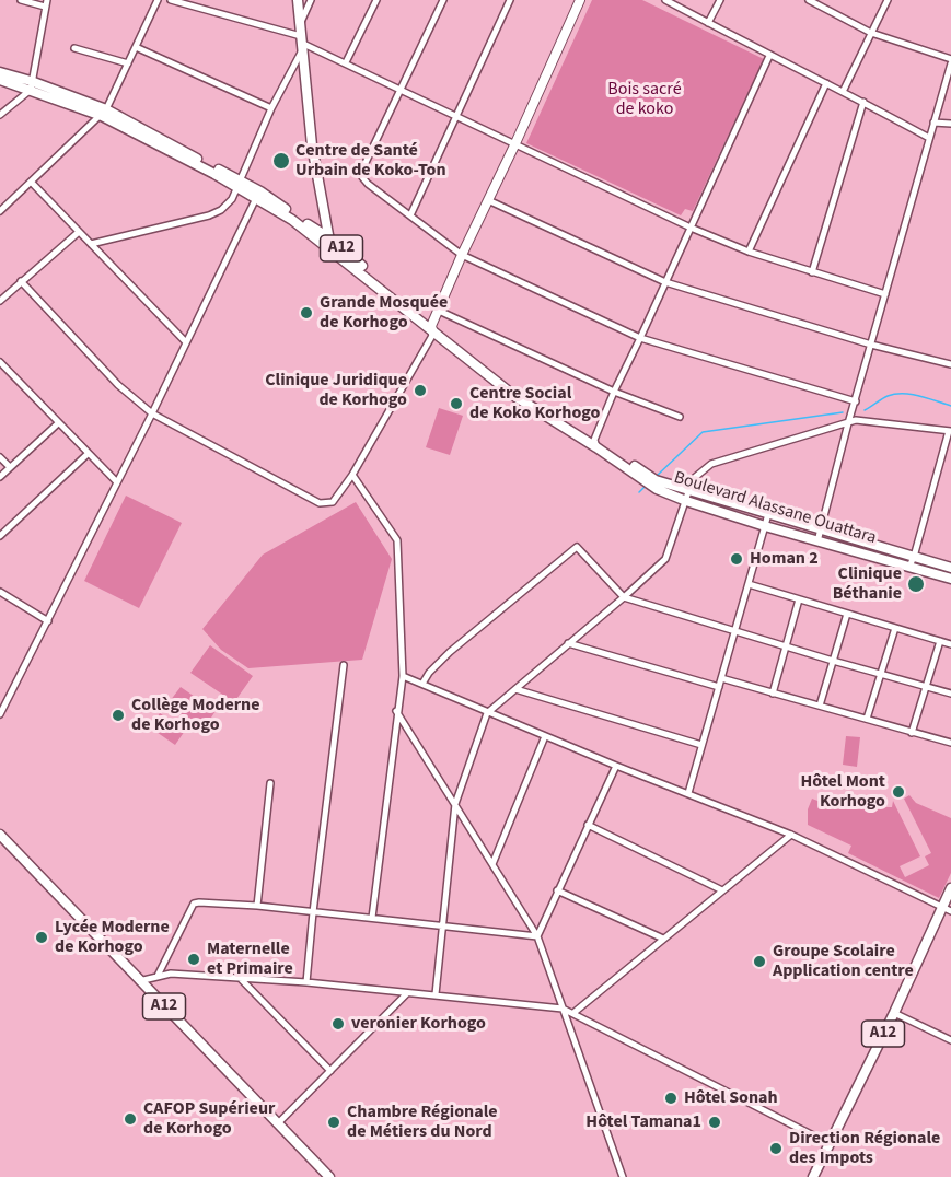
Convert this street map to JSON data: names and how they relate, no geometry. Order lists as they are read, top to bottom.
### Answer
{
  "streets": {
    "main road": ["A12", "Boulevard Alassane Ouattara"]
  },
  "parks": ["Bois sacré de koko"],
  "places": [
    "Centre de Santé Urbain de Koko-Ton",
    "Grande Mosquée de Korhogo",
    "Clinique Juridique de Korhogo",
    "Centre Social de Koko Korhogo",
    "Homan 2",
    "Clinique Béthanie",
    "Collège Moderne de Korhogo",
    "Hôtel Mont Korhogo",
    "Lycée Moderne de Korhogo",
    "Maternelle et Primaire",
    "Groupe Scolaire Application centre",
    "veronier Korhogo",
    "Hôtel Sonah",
    "CAFOP Supérieur de Korhogo",
    "Chambre Régionale de Métiers du Nord",
    "Hôtel Tamana1",
    "Direction Régionale des Impots"
  ]
}
